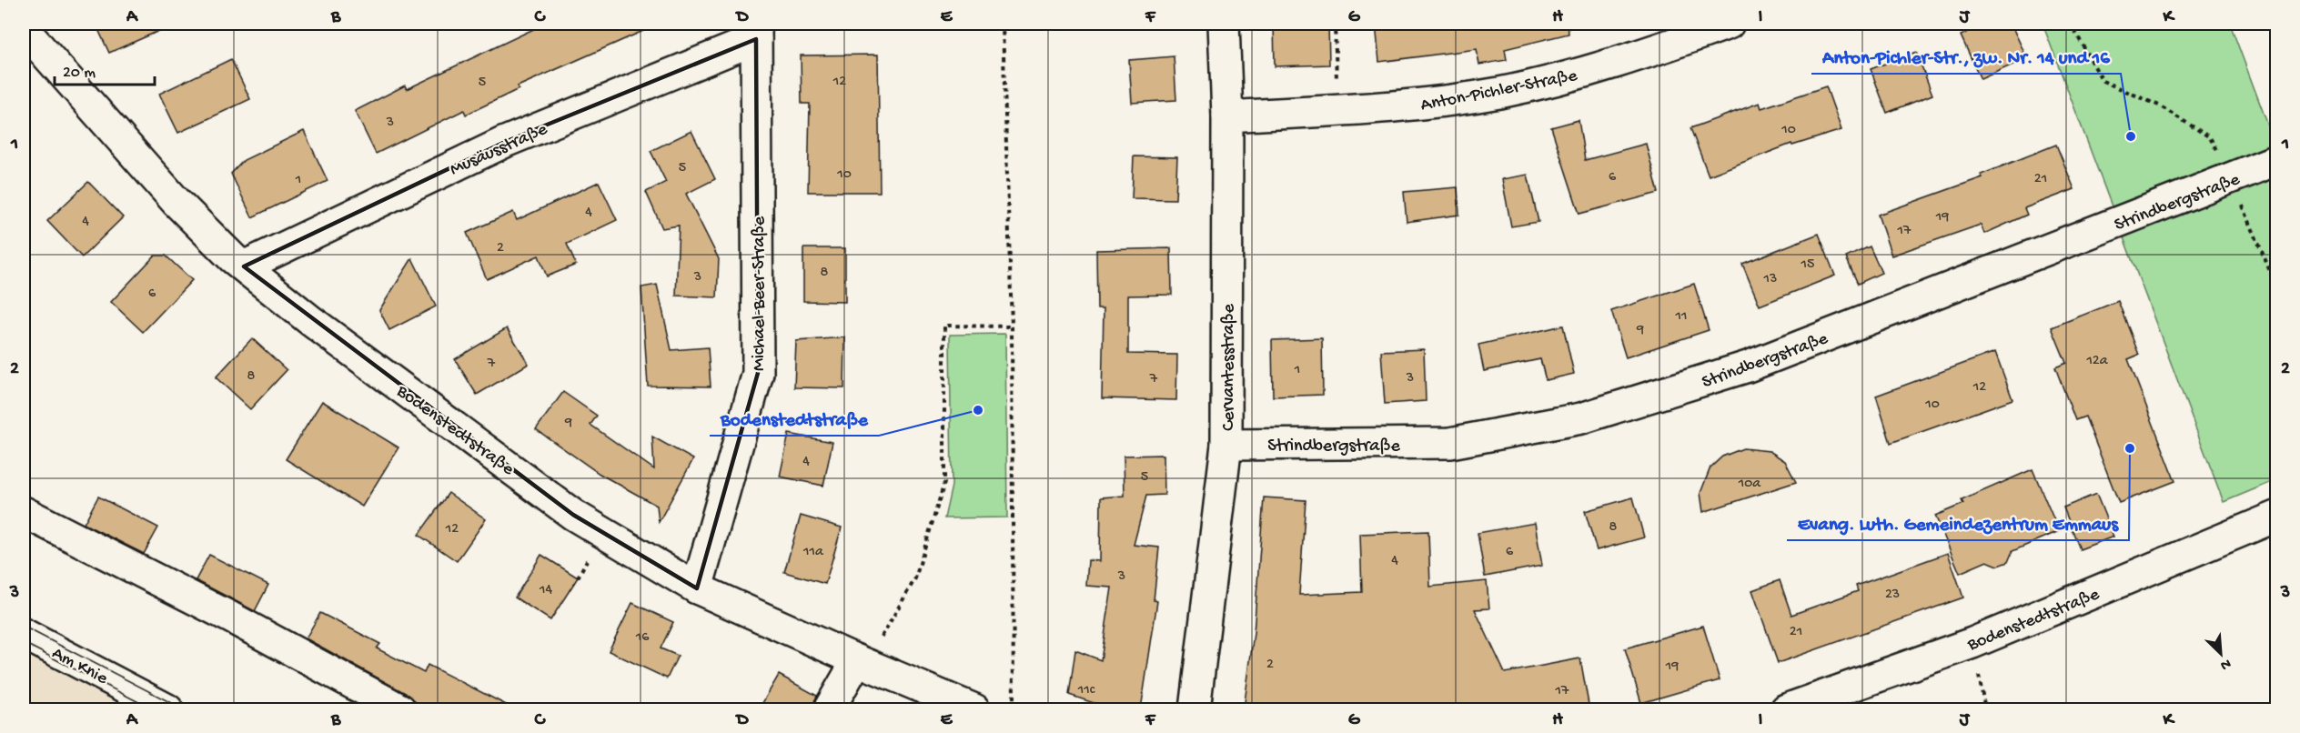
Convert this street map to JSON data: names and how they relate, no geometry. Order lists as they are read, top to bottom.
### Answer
{
  "streets": {
    "street": [
      "Anton-Pichler-Straße",
      "Musäusstraße",
      "Strindbergstraße",
      "Michael-Beer-Straße",
      "Cervantesstraße",
      "Bodenstedtstraße",
      "Am Knie"
    ]
  },
  "crossings": [
    ["Anton-Pichler-Straße", "Cervantesstraße"],
    ["Musäusstraße", "Michael-Beer-Straße"],
    ["Musäusstraße", "Bodenstedtstraße"],
    ["Strindbergstraße", "Cervantesstraße"],
    ["Michael-Beer-Straße", "Bodenstedtstraße"]
  ],
  "places": ["Anton-Pichler-Str., zw. Nr. 14 und 16", "Bodenstedtstraße", "Evang. Luth. Gemeindezentrum Emmaus"],
  "house_numbers": [
    "12",
    "5",
    "3",
    "10",
    "5",
    "10",
    "6",
    "21",
    "1",
    "4",
    "19",
    "4",
    "17",
    "2",
    "15",
    "8",
    "3",
    "13",
    "6",
    "11",
    "9",
    "12a",
    "7",
    "1",
    "8",
    "3",
    "7",
    "12",
    "10",
    "9",
    "4",
    "5",
    "10a",
    "8",
    "12",
    "11a",
    "6",
    "4",
    "3",
    "14",
    "23",
    "21",
    "16",
    "2",
    "19",
    "11c",
    "17"
  ],
  "scale_bar": "20 m",
  "north": "bottom right",
  "grid": {
    "columns": [
      "A",
      "B",
      "C",
      "D",
      "E",
      "F",
      "G",
      "H",
      "I",
      "J",
      "K"
    ],
    "rows": ["1", "2", "3"]
  }
}
